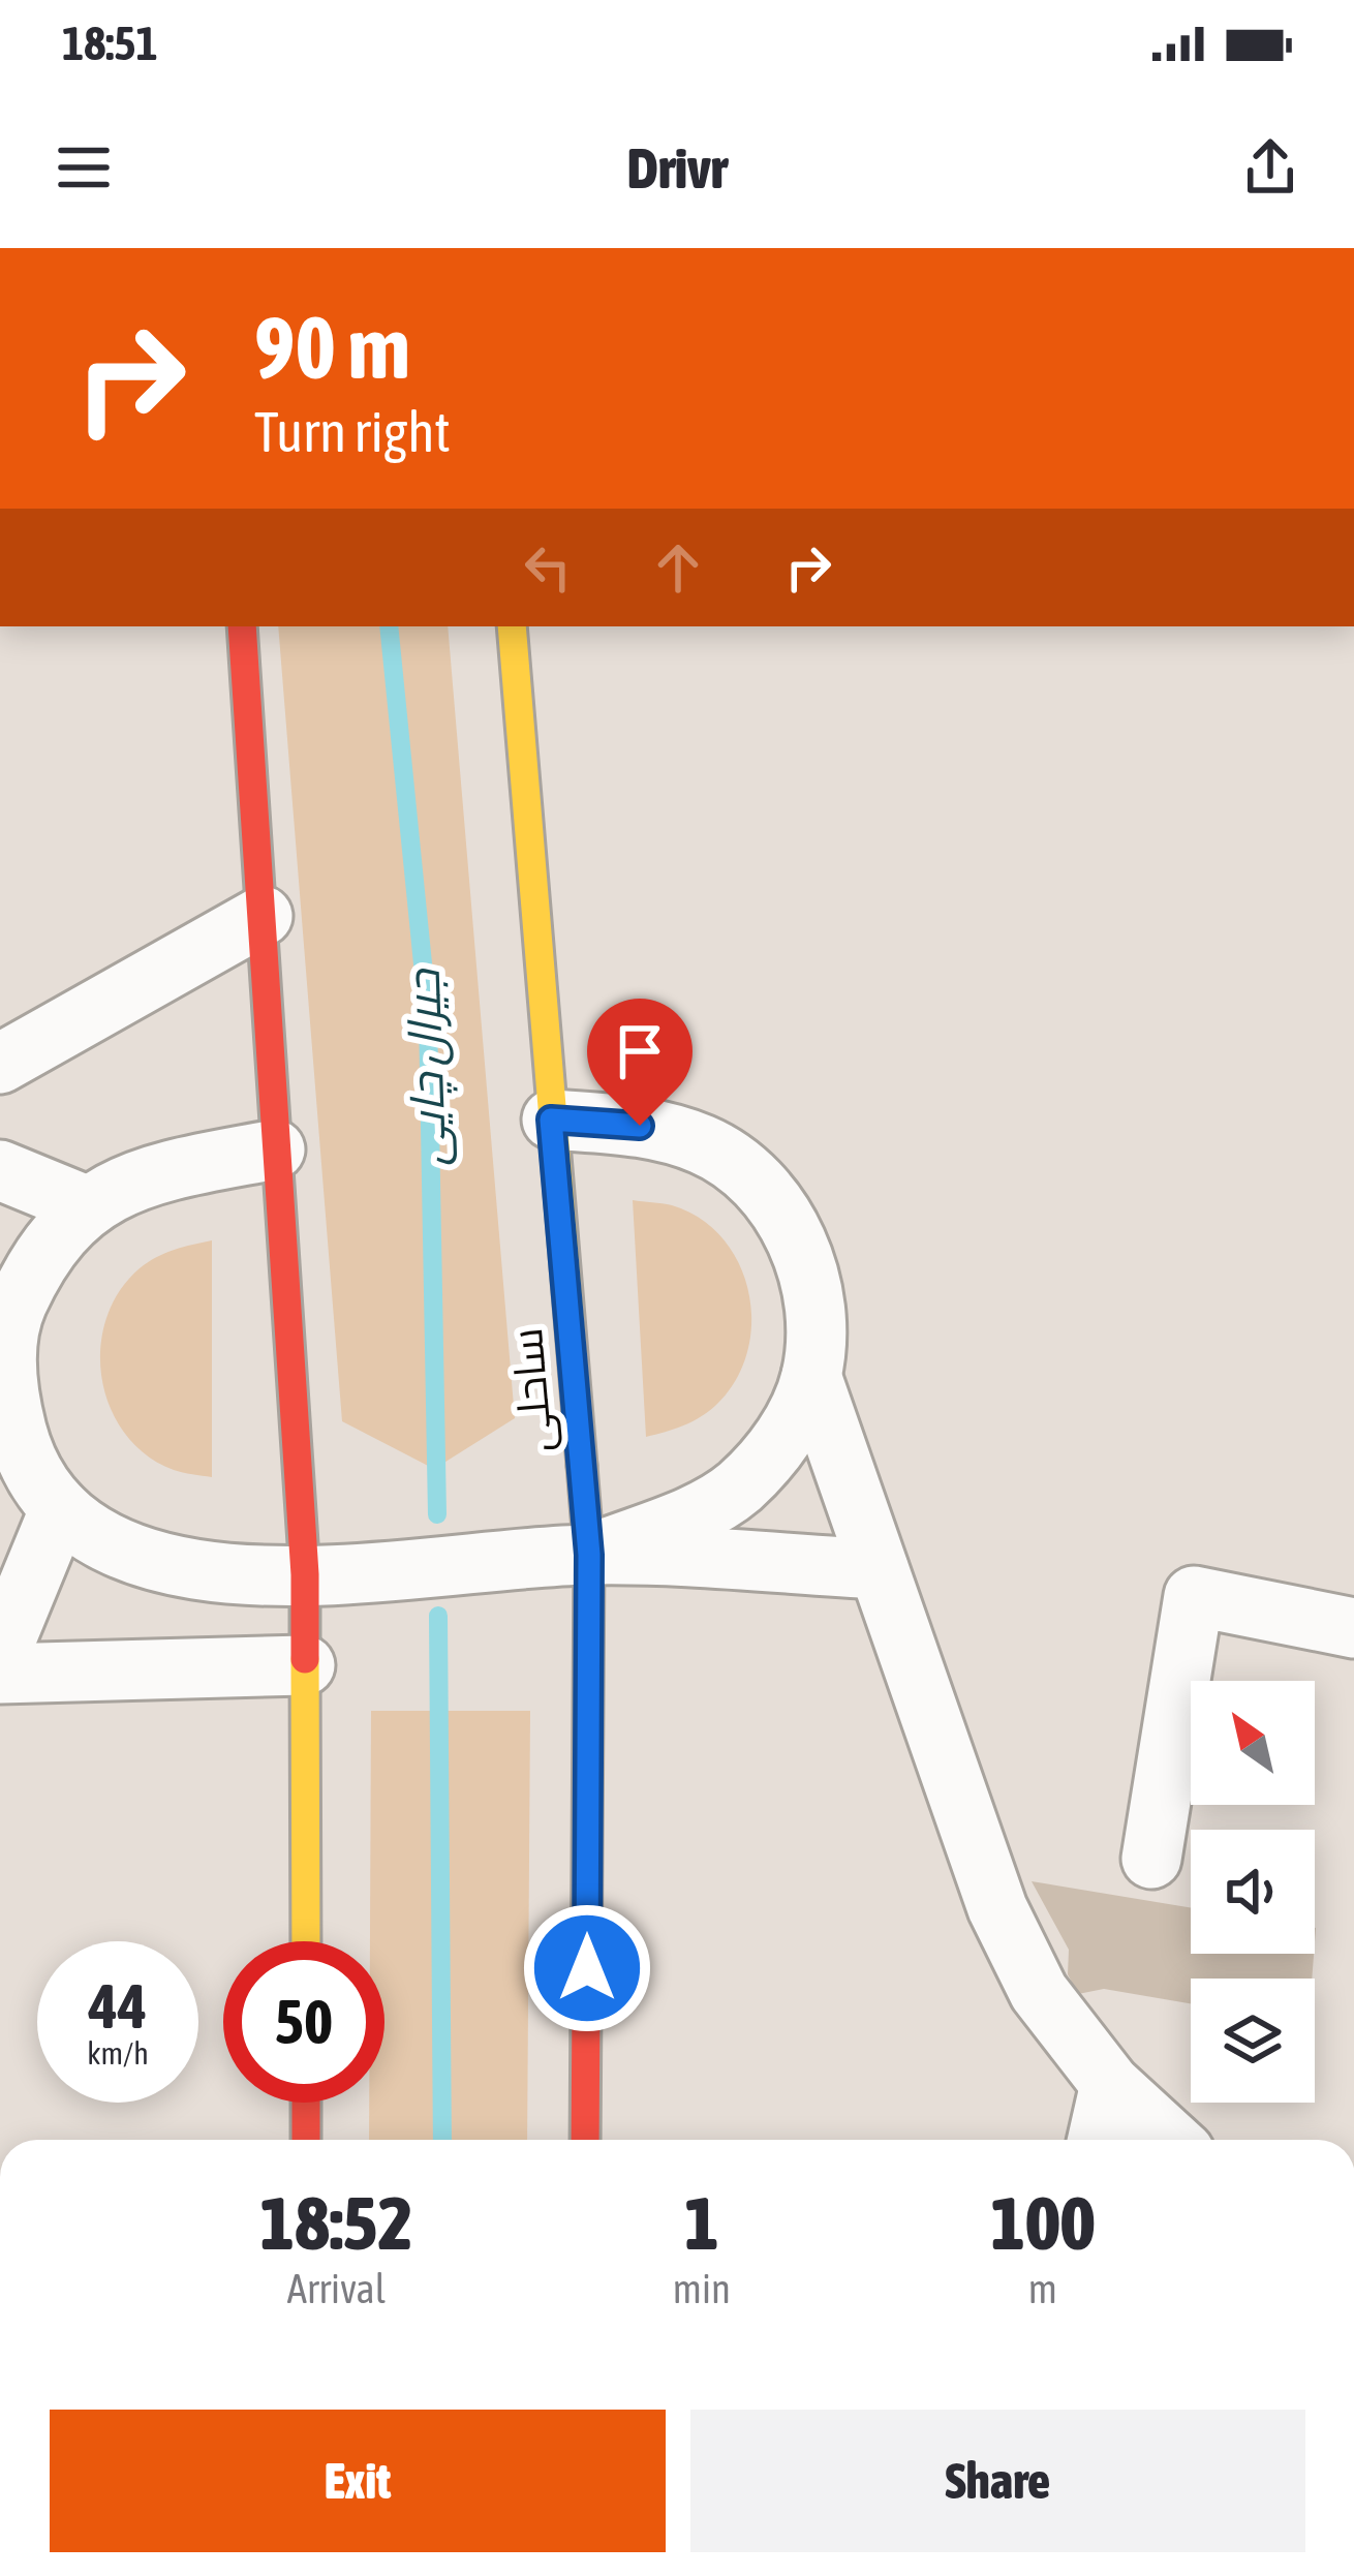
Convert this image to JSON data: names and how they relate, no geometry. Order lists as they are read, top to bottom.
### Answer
{
  "streets": {
    "main road": ["ساحلی"]
  },
  "water": ["جیرال چایی"],
  "north": "top left",
  "page": {
    "status": "18:51",
    "header": "Drivr",
    "turn": ["90 m", "Turn right"],
    "speed": "44 km/h",
    "limit": "50",
    "eta": [
      "18:52",
      "Arrival",
      "1",
      "min",
      "100",
      "m"
    ],
    "buttons": ["Exit", "Share"]
  }
}
